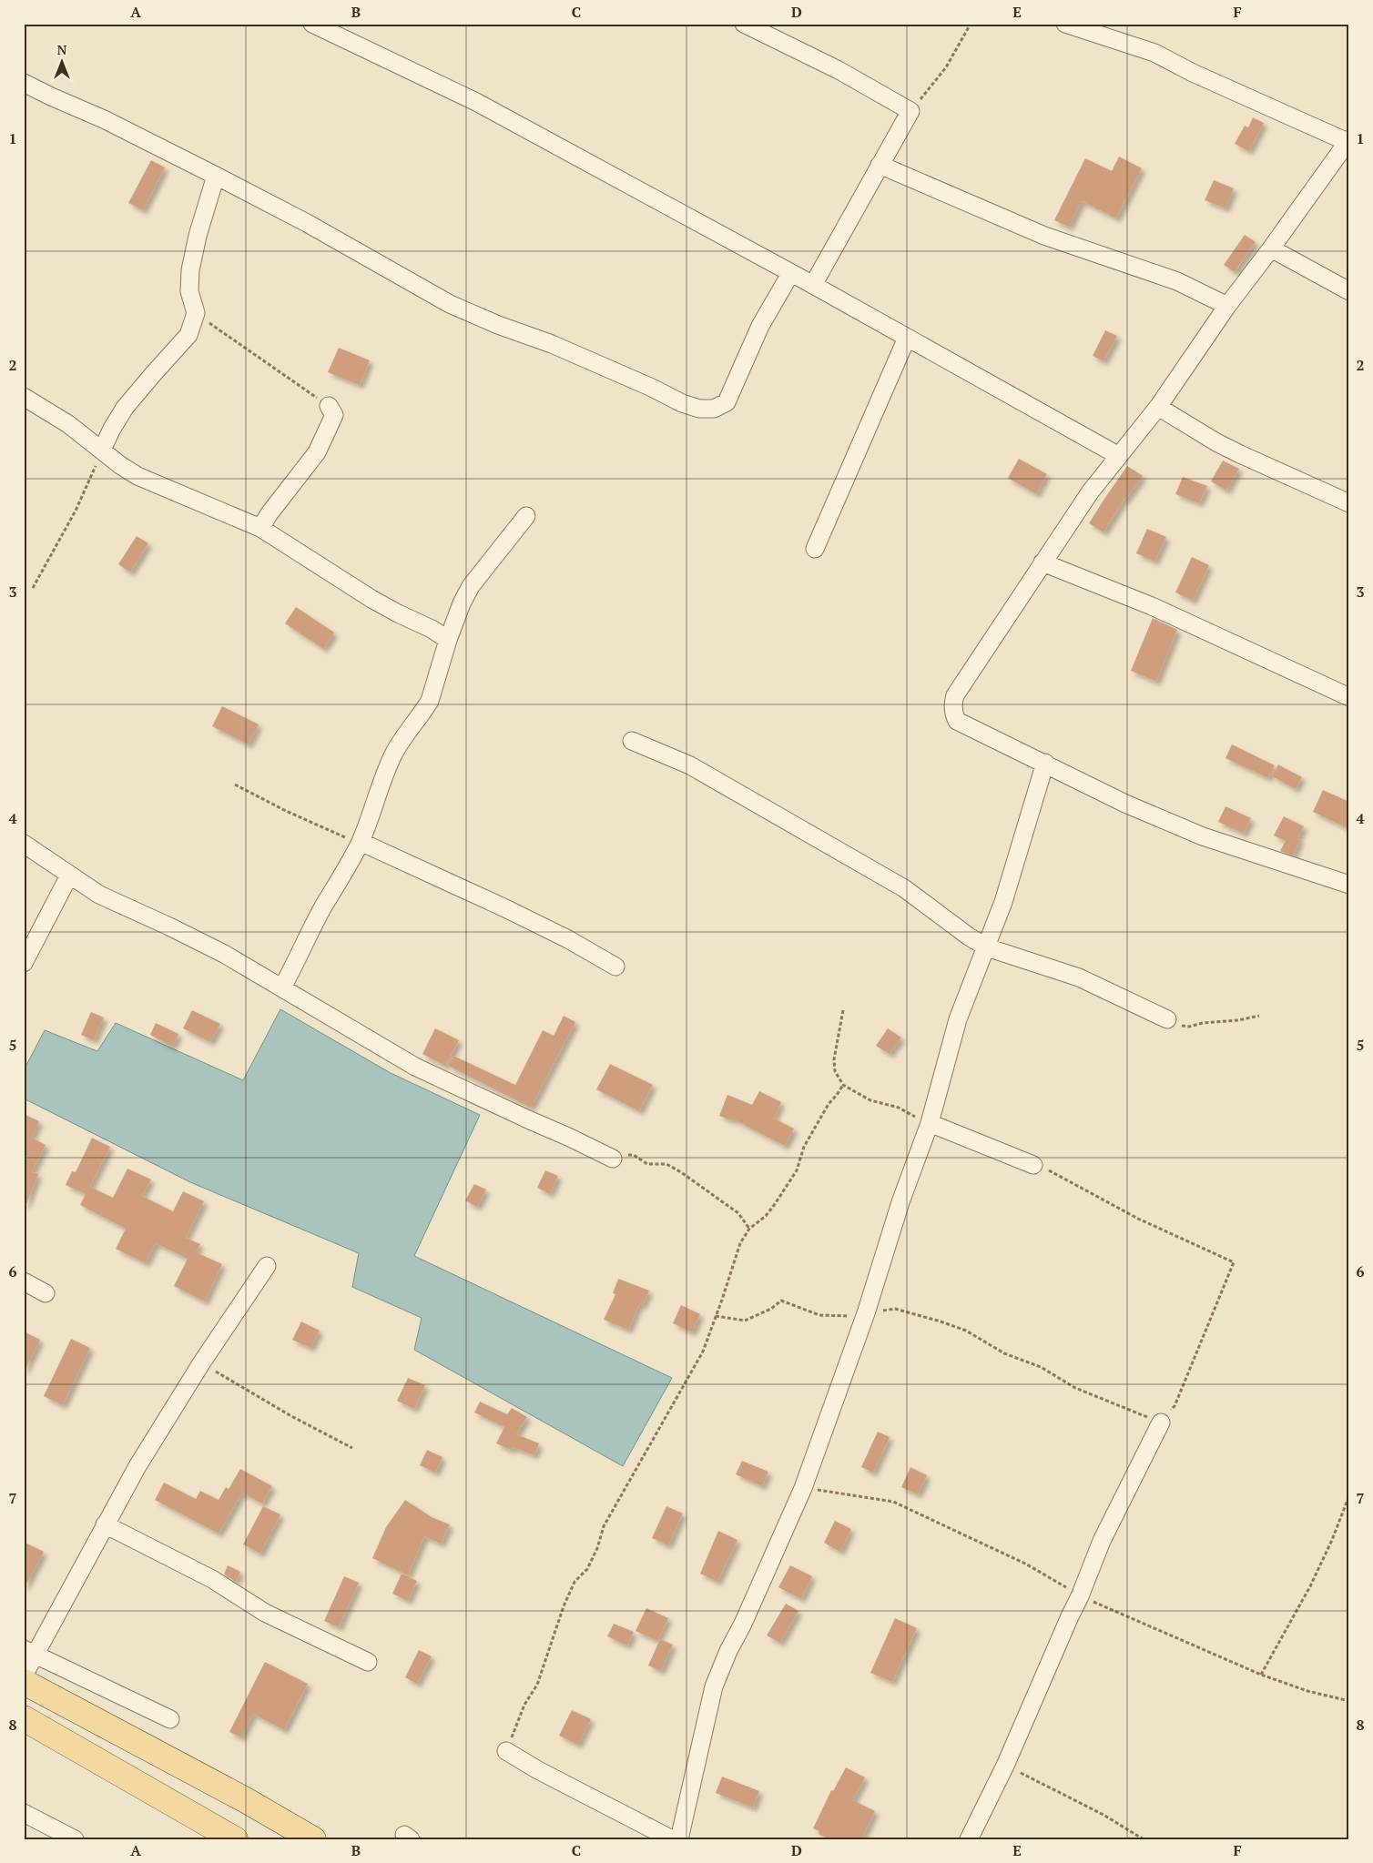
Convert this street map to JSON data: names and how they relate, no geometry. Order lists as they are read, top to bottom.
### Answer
{
  "north": "top",
  "grid": {
    "columns": [
      "A",
      "B",
      "C",
      "D",
      "E",
      "F"
    ],
    "rows": [
      "1",
      "2",
      "3",
      "4",
      "5",
      "6",
      "7",
      "8"
    ]
  }
}
